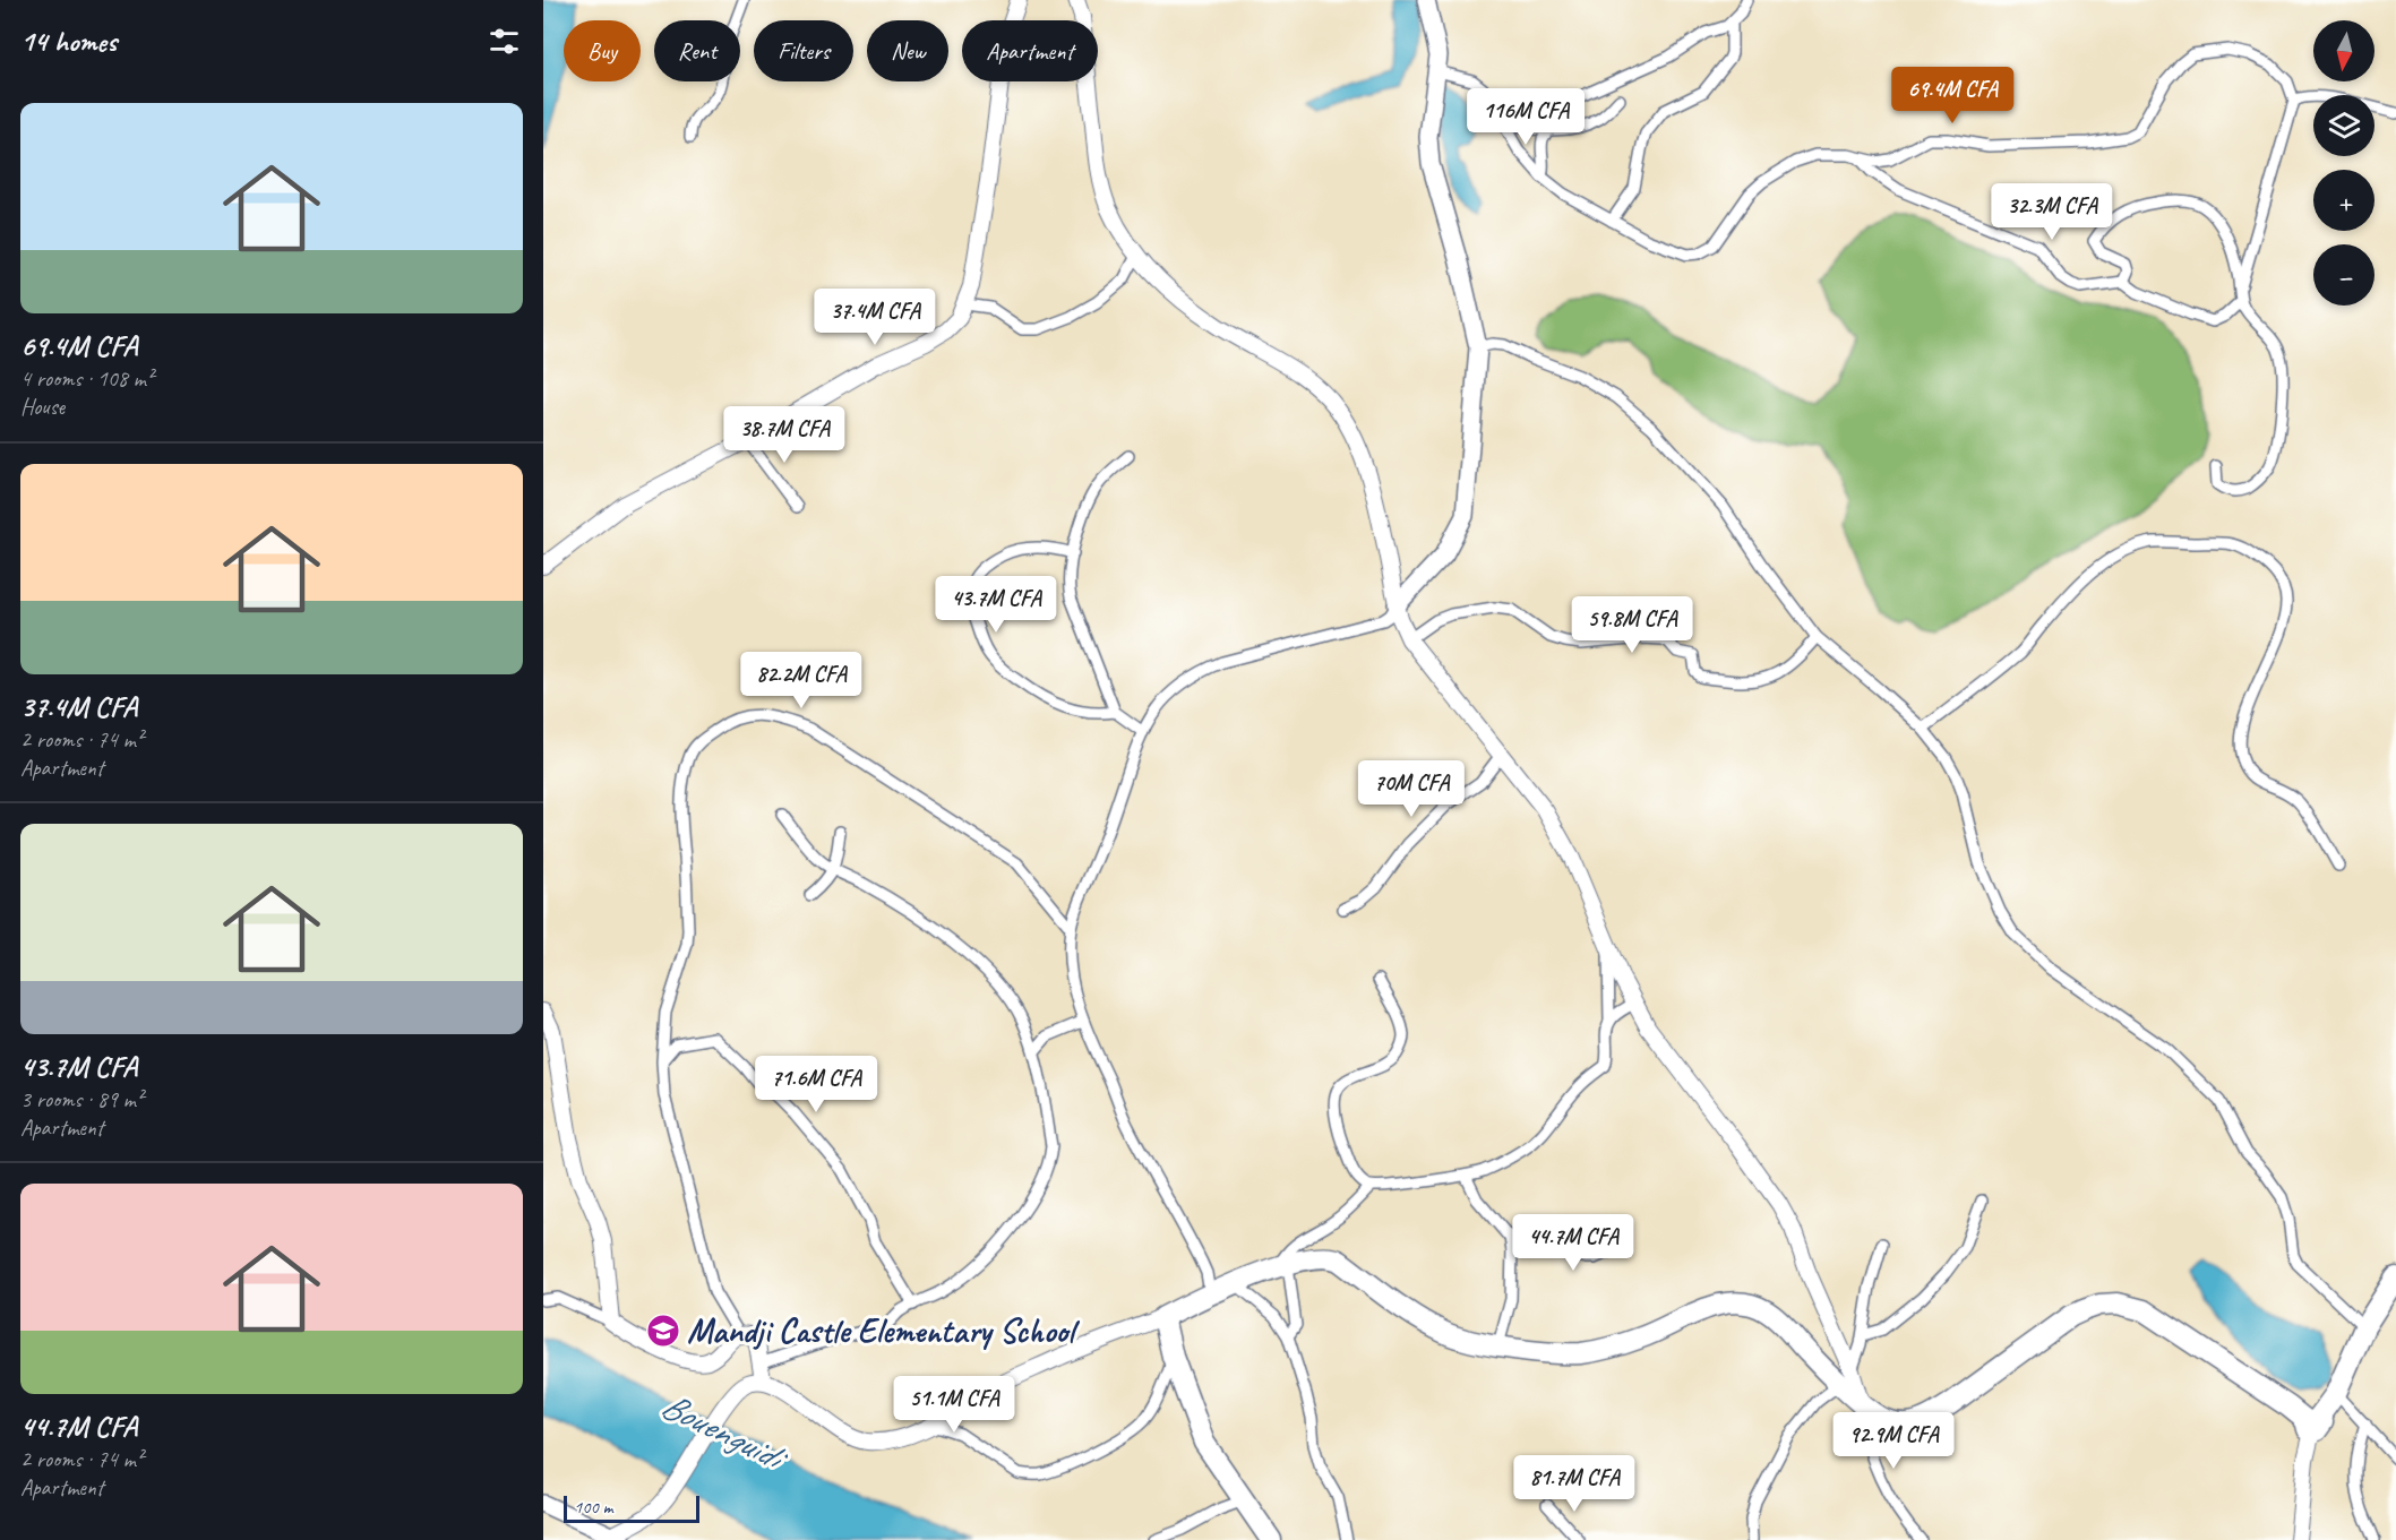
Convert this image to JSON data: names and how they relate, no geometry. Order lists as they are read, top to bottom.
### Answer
{
  "water": ["Bouenguidi"],
  "places": {
    "school or university": ["Mandji Castle Elementary School"]
  },
  "scale_bar": "100 m",
  "north": "bottom",
  "page": {
    "heading": "14 homes",
    "map_buttons": ["+", "−"],
    "chip": [
      "Buy",
      "Rent",
      "Filters",
      "New",
      "Apartment"
    ],
    "price": [
      "69.4M CFA",
      "116M CFA",
      "32.3M CFA",
      "37.4M CFA",
      "38.7M CFA",
      "43.7M CFA",
      "59.8M CFA",
      "82.2M CFA",
      "70M CFA",
      "71.6M CFA",
      "44.7M CFA",
      "51.1M CFA",
      "92.9M CFA",
      "81.7M CFA"
    ],
    "list": [
      {
        "name": "69.4M CFA",
        "note": "4 rooms · 108 m² · House"
      },
      {
        "name": "37.4M CFA",
        "note": "2 rooms · 74 m² · Apartment"
      },
      {
        "name": "43.7M CFA",
        "note": "3 rooms · 89 m² · Apartment"
      },
      {
        "name": "44.7M CFA",
        "note": "2 rooms · 74 m² · Apartment"
      }
    ],
    "scale": "100 m"
  }
}
